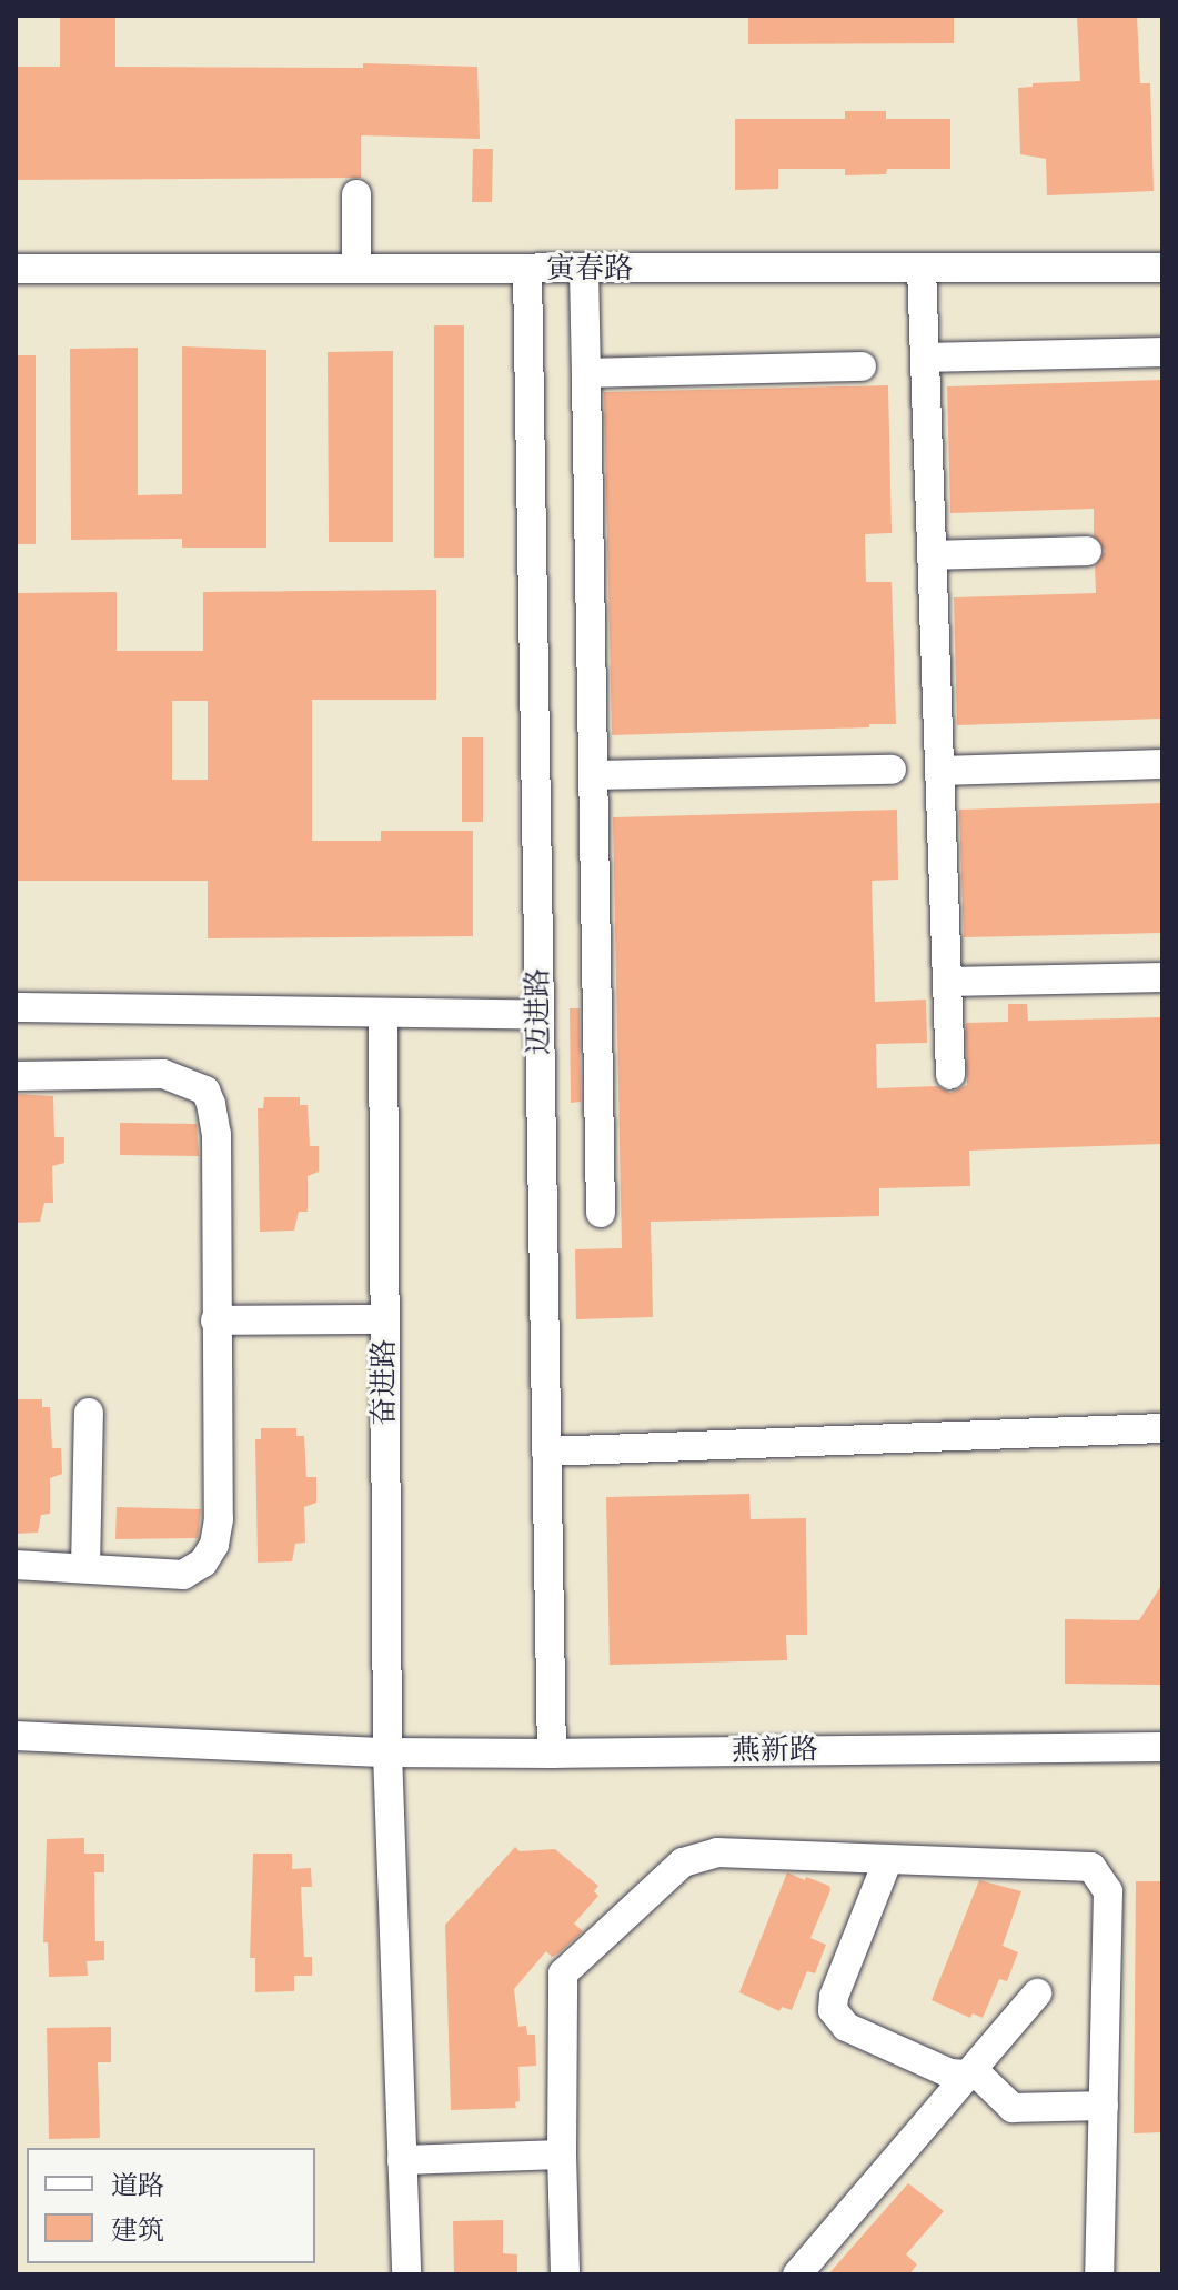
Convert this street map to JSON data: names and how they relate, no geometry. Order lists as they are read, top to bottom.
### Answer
{
  "streets": {
    "street": [
      "寅春路",
      "迈进路",
      "奋进路",
      "燕新路"
    ]
  },
  "crossings": [
    ["寅春路", "迈进路"],
    ["迈进路", "燕新路"],
    ["奋进路", "燕新路"]
  ],
  "legend": ["道路", "建筑"]
}
